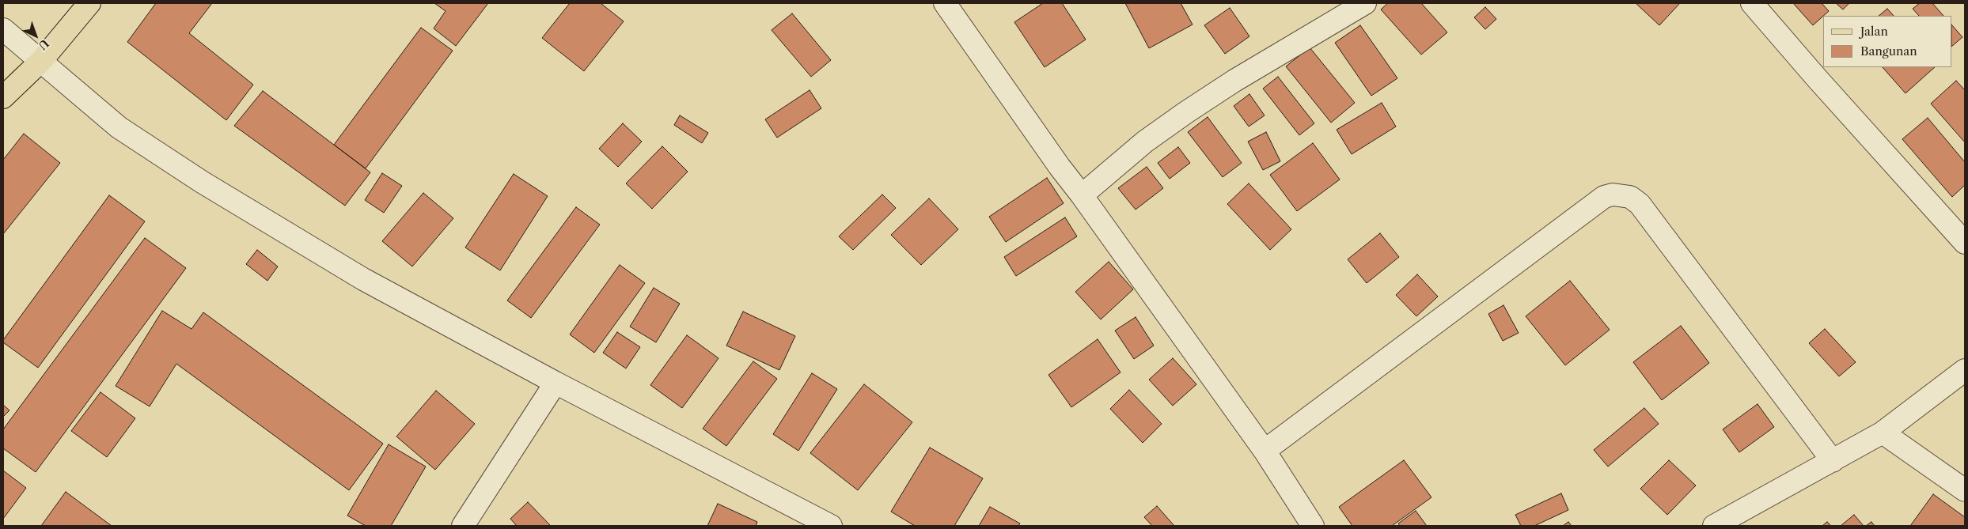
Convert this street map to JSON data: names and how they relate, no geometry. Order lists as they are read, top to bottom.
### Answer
{
  "legend": ["Jalan", "Bangunan"],
  "north": "bottom right"
}
